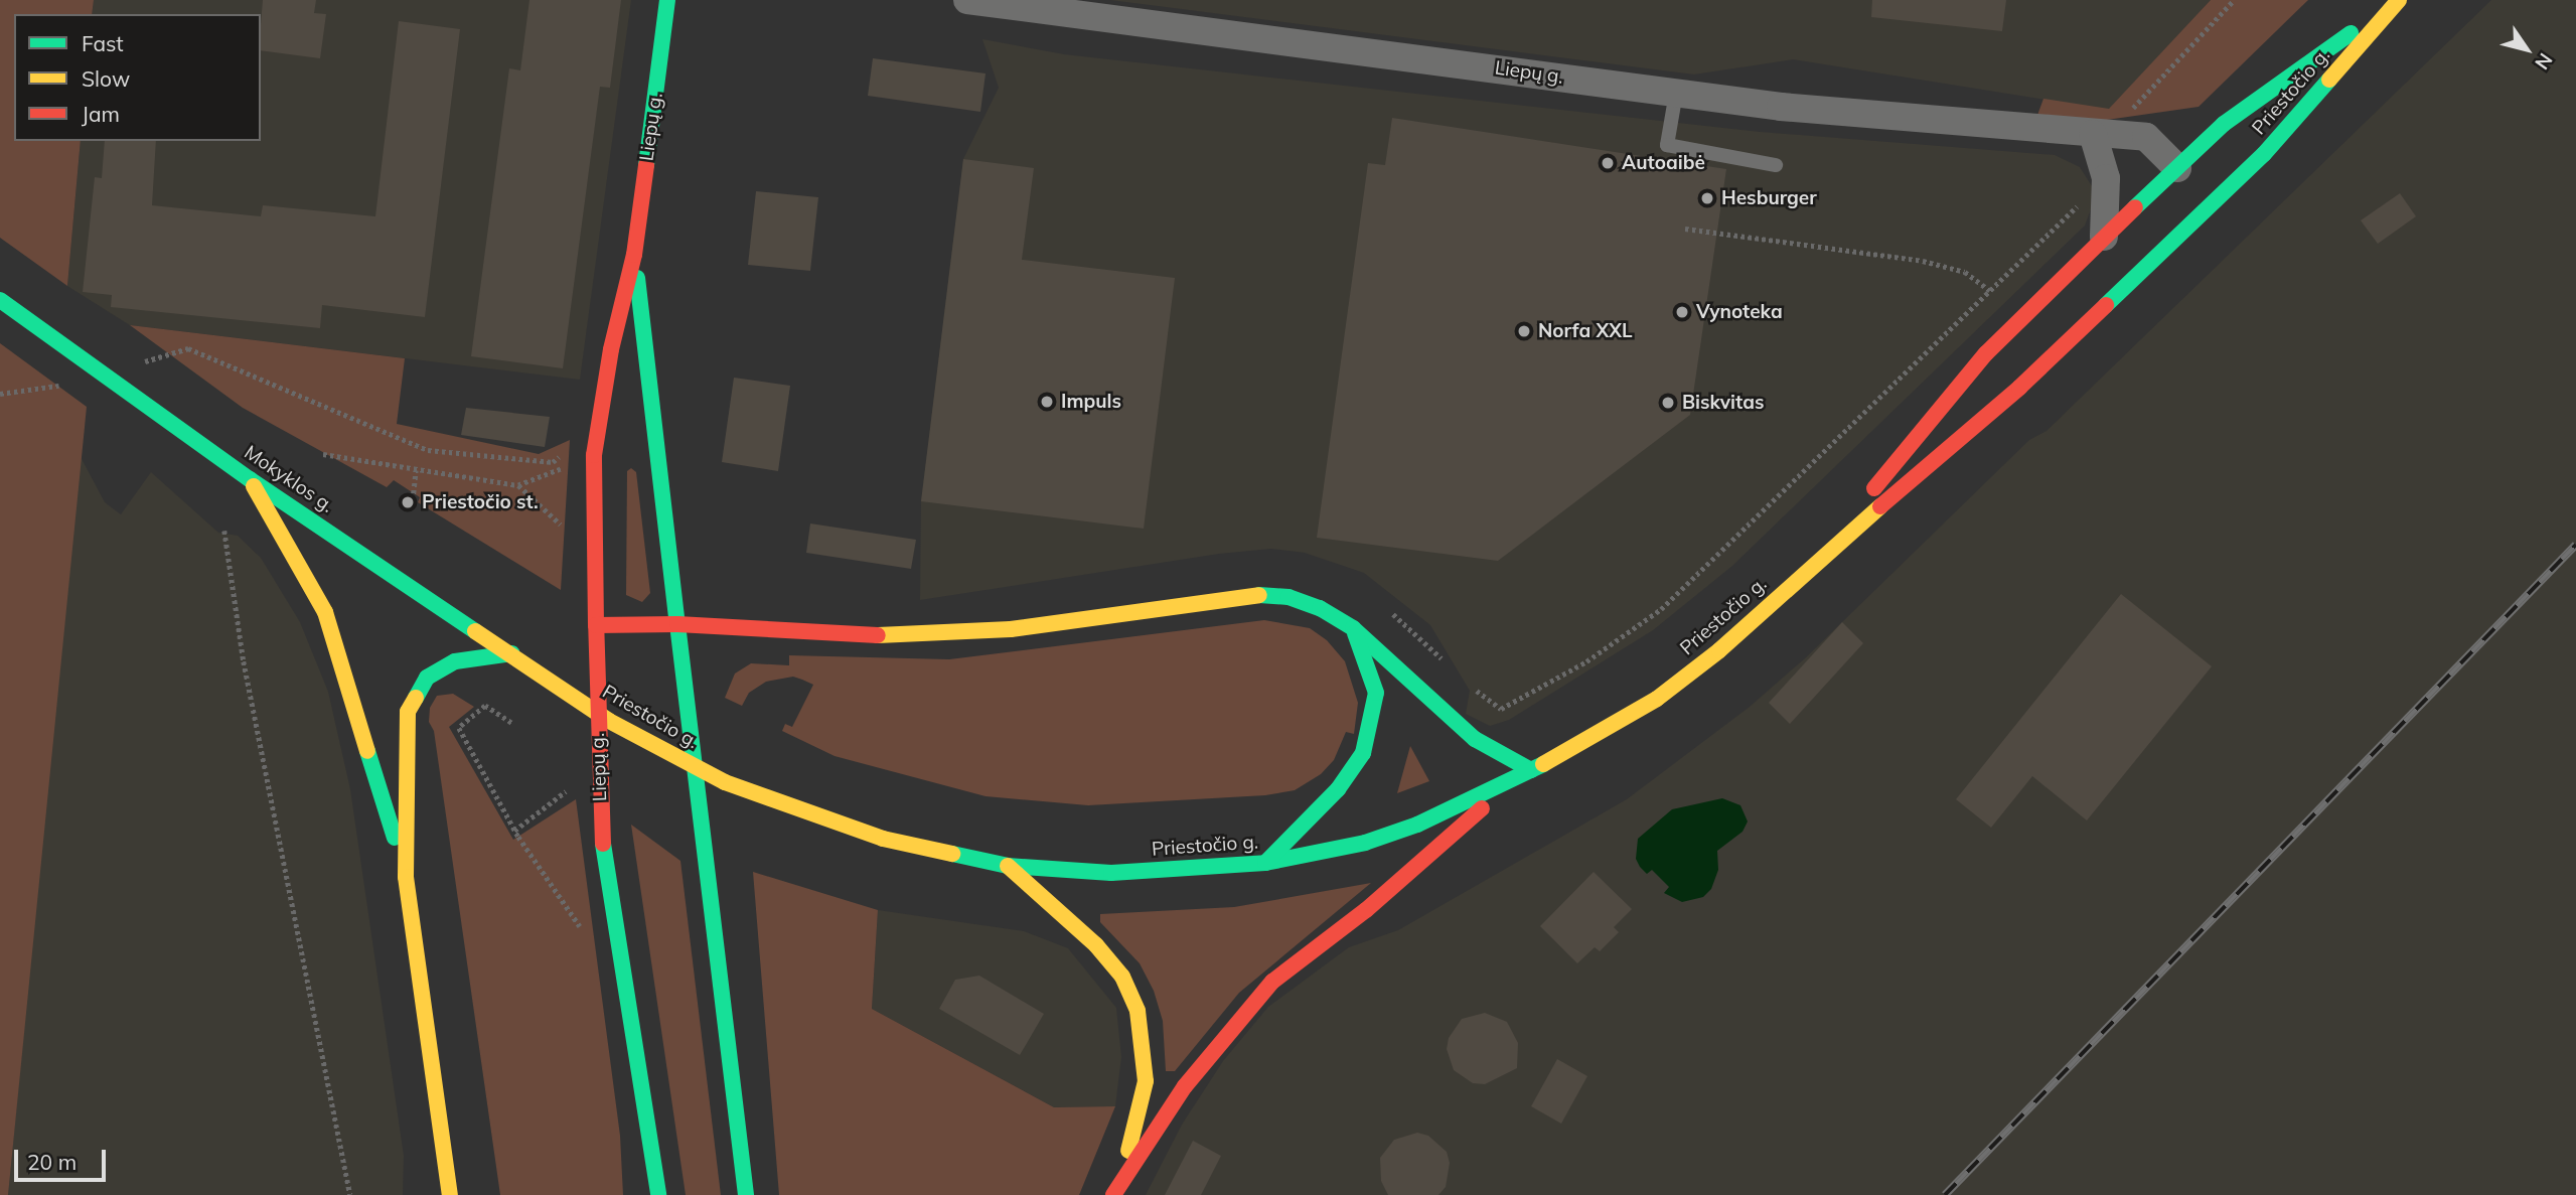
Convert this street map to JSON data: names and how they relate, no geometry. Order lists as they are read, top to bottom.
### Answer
{
  "streets": {
    "main road": ["Liepų g.", "Priestočio g.", "Mokyklos g."]
  },
  "crossings": [
    ["Liepų g.", "Priestočio g."],
    ["Priestočio g.", "Mokyklos g."]
  ],
  "places": [
    "Autoaibė",
    "Hesburger",
    "Vynoteka",
    "Norfa XXL",
    "Impuls",
    "Biskvitas",
    "Priestočio st."
  ],
  "legend": ["Fast", "Slow", "Jam"],
  "scale_bar": "20 m",
  "north": "bottom right"
}
